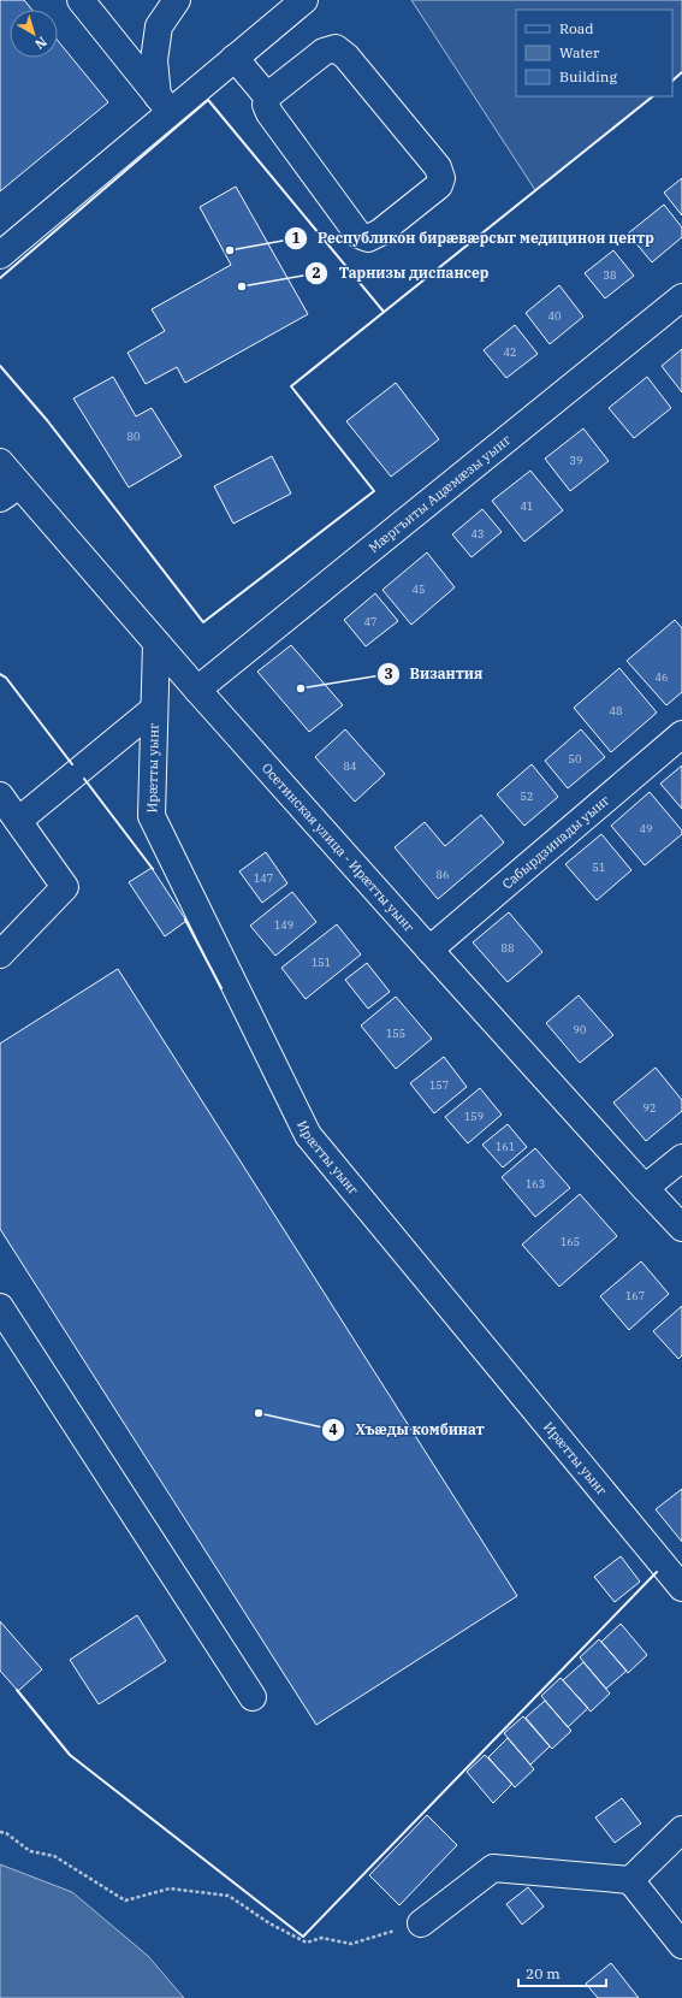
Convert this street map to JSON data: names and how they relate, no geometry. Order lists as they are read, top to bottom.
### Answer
{
  "streets": {
    "street": [
      "Мӕргъиты Ацӕмӕзы уынг",
      "Ирæтты уынг",
      "Сабырдзинады уынг",
      "Осетинская улица - Ирæтты уынг"
    ]
  },
  "crossings": [
    ["Мӕргъиты Ацӕмӕзы уынг", "Осетинская улица - Ирæтты уынг"],
    ["Ирæтты уынг", "Осетинская улица - Ирæтты уынг"],
    ["Сабырдзинады уынг", "Осетинская улица - Ирæтты уынг"]
  ],
  "places": [
    "Республикон бирæвæрсыг медицинон центр",
    "Тарнизы диспансер",
    "Византия",
    "Хъæды комбинат"
  ],
  "house_numbers": [
    "38",
    "40",
    "42",
    "80",
    "39",
    "41",
    "43",
    "45",
    "47",
    "46",
    "48",
    "50",
    "84",
    "52",
    "49",
    "51",
    "86",
    "147",
    "149",
    "88",
    "151",
    "90",
    "155",
    "157",
    "92",
    "159",
    "161",
    "163",
    "165",
    "167"
  ],
  "legend": ["Road", "Water", "Building"],
  "scale_bar": "20 m",
  "north": "bottom right"
}
